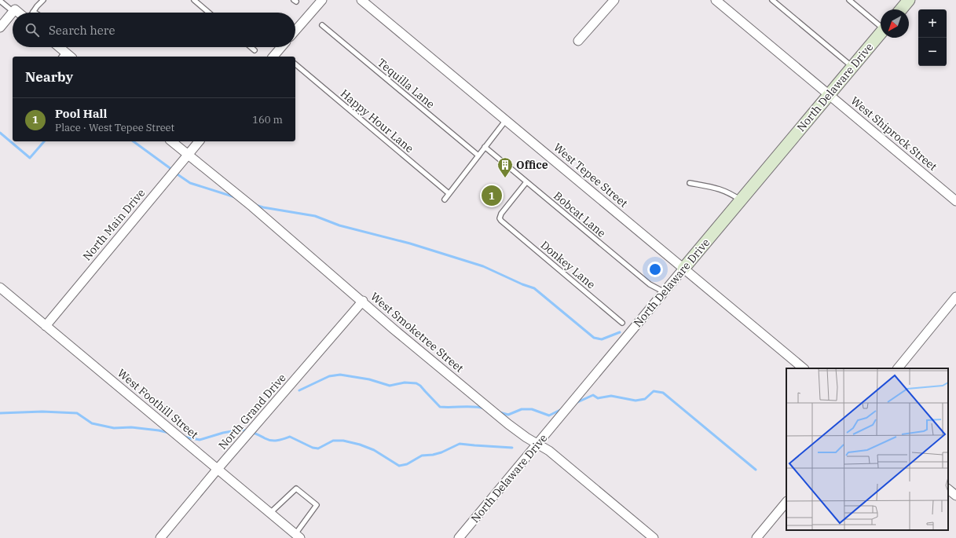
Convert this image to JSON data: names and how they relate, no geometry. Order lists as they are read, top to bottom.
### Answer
{
  "streets": {
    "street": [
      "North Delaware Drive",
      "West Shiprock Street",
      "West Tepee Street",
      "North Main Drive",
      "West Smoketree Street",
      "West Foothill Street",
      "North Grand Drive"
    ],
    "lane": [
      "Tequilla Lane",
      "Happy Hour Lane",
      "Bobcat Lane",
      "Donkey Lane"
    ]
  },
  "crossings": [
    ["North Delaware Drive", "West Shiprock Street"],
    ["North Delaware Drive", "West Tepee Street"],
    ["North Delaware Drive", "Bobcat Lane"],
    ["North Delaware Drive", "West Smoketree Street"],
    ["Bobcat Lane", "Donkey Lane"],
    ["North Main Drive", "West Smoketree Street"],
    ["North Main Drive", "West Foothill Street"],
    ["West Smoketree Street", "North Grand Drive"],
    ["West Foothill Street", "North Grand Drive"]
  ],
  "places": {
    "building": ["Office"]
  },
  "north": "bottom left",
  "page": {
    "map_buttons": ["+", "−"],
    "search": "Search here",
    "heading": "Nearby",
    "list": [
      {
        "mark": "1",
        "name": "Pool Hall",
        "note": "Place · West Tepee Street",
        "value": "160 m"
      }
    ],
    "pins": "1"
  }
}
